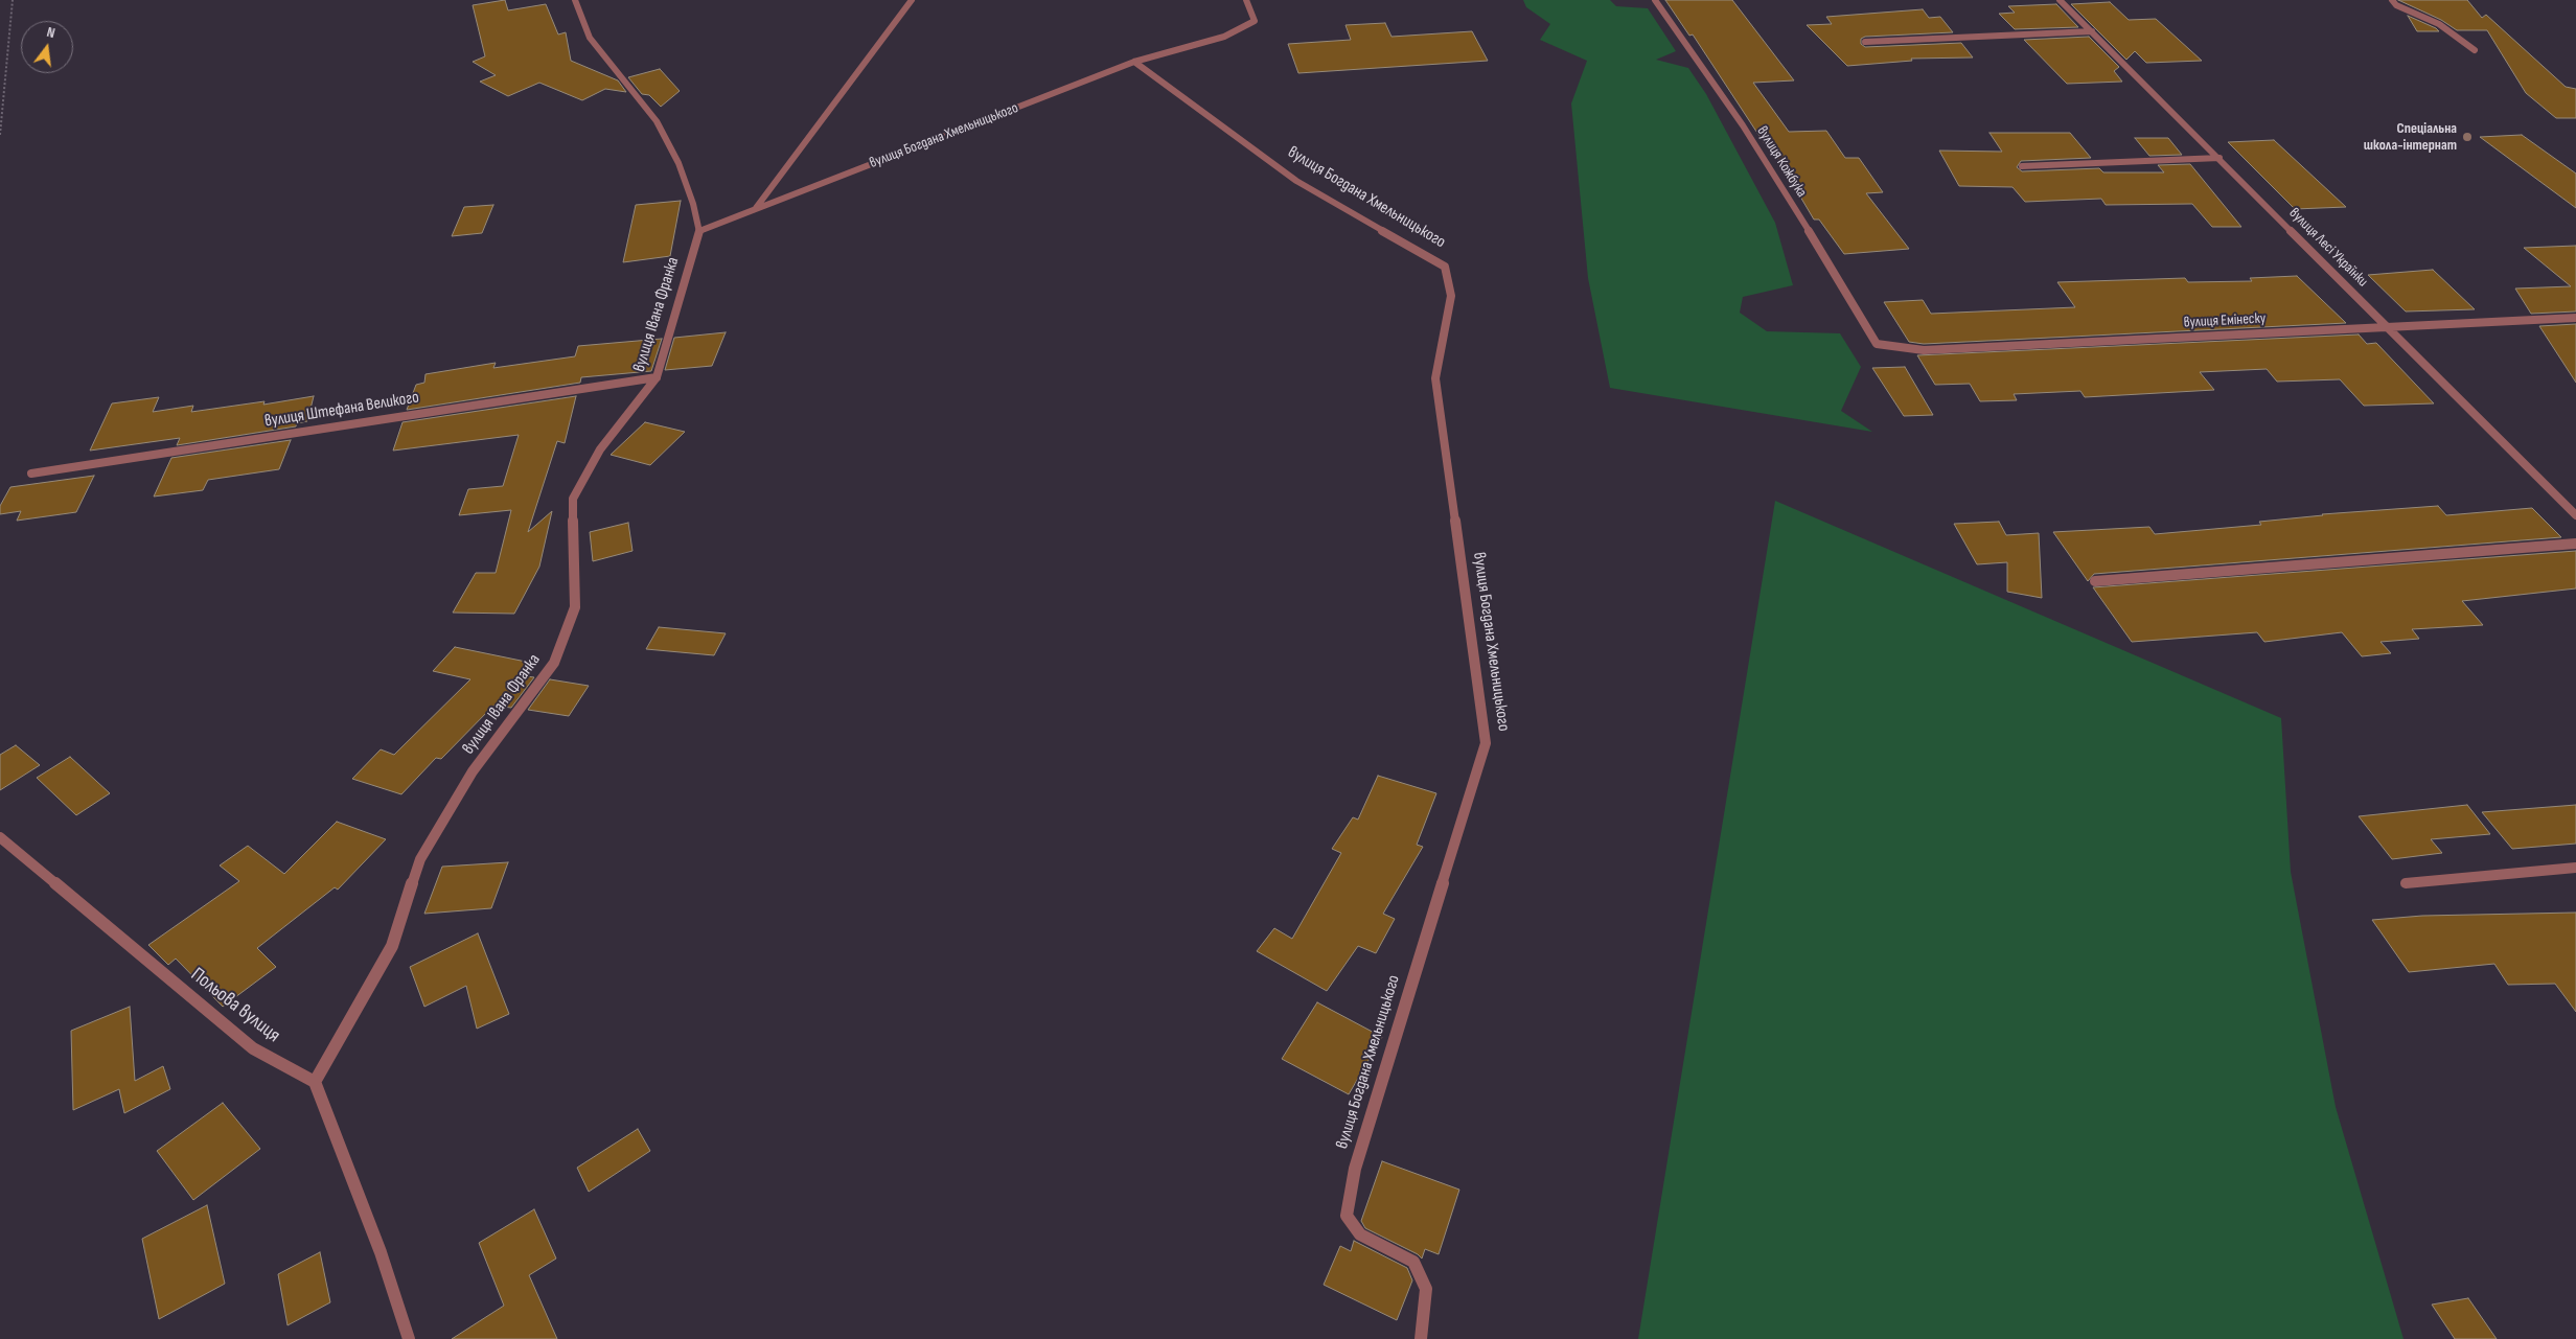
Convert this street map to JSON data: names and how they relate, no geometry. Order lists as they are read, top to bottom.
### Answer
{
  "streets": {
    "street": [
      "вулиця Богдана Хмельницького",
      "вулиця Кожбука",
      "вулиця Лесі Українки",
      "вулиця Івана Франка",
      "вулиця Емінеску",
      "вулиця Штефана Великого",
      "Польова вулиця"
    ]
  },
  "crossings": [
    ["вулиця Богдана Хмельницького", "вулиця Івана Франка"],
    ["вулиця Кожбука", "вулиця Емінеску"],
    ["вулиця Лесі Українки", "вулиця Емінеску"],
    ["вулиця Івана Франка", "вулиця Штефана Великого"],
    ["вулиця Івана Франка", "Польова вулиця"]
  ],
  "places": ["Спеціальна школа-інтернат"],
  "north": "top"
}
